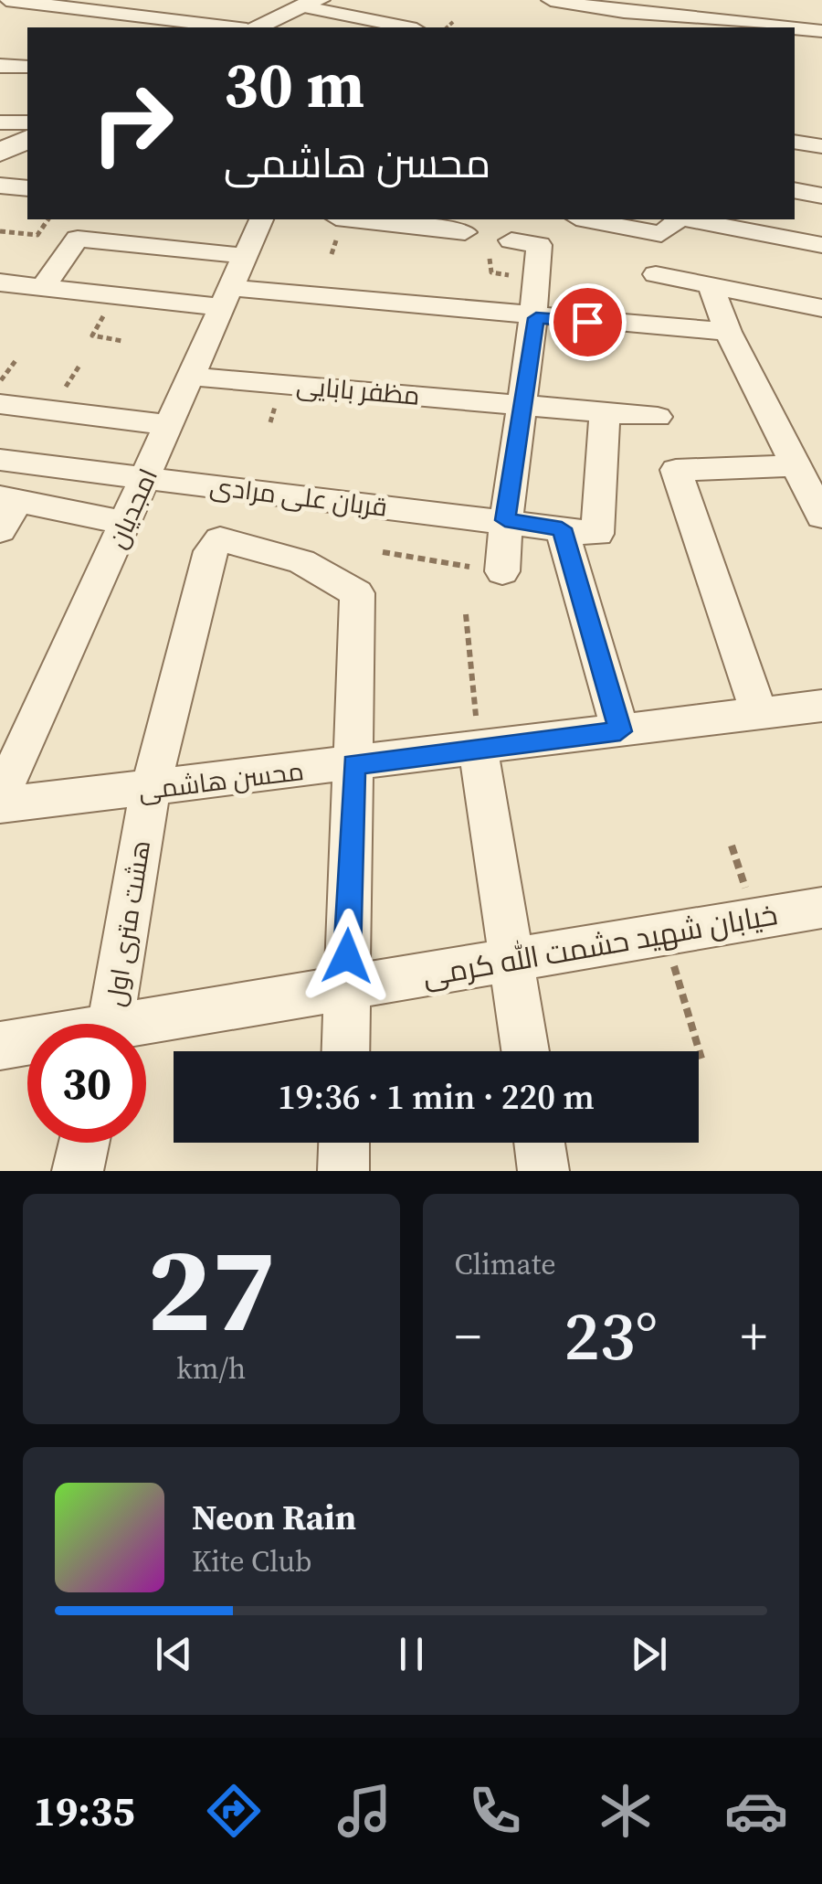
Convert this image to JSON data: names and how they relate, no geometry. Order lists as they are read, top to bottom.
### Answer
{
  "streets": {
    "street": [
      "مظفر بابایی",
      "قربان علی مرادی",
      "امجدیان",
      "محسن هاشمی",
      "هشت متری اول",
      "خیابان شهید حشمت الله کرمی"
    ]
  },
  "crossings": [
    ["مظفر بابایی", "قربان علی مرادی"],
    ["مظفر بابایی", "امجدیان"],
    ["قربان علی مرادی", "امجدیان"],
    ["محسن هاشمی", "هشت متری اول"]
  ],
  "page": {
    "turn": ["30 m", "محسن هاشمی"],
    "limit": "30",
    "trip": "19:36 · 1 min · 220 m",
    "tile": [
      ["27", "km/h"],
      "Climate"
    ],
    "heat": ["−", "23°", "+"],
    "song": ["Neon Rain", "Kite Club"],
    "tabs": "19:35"
  }
}
